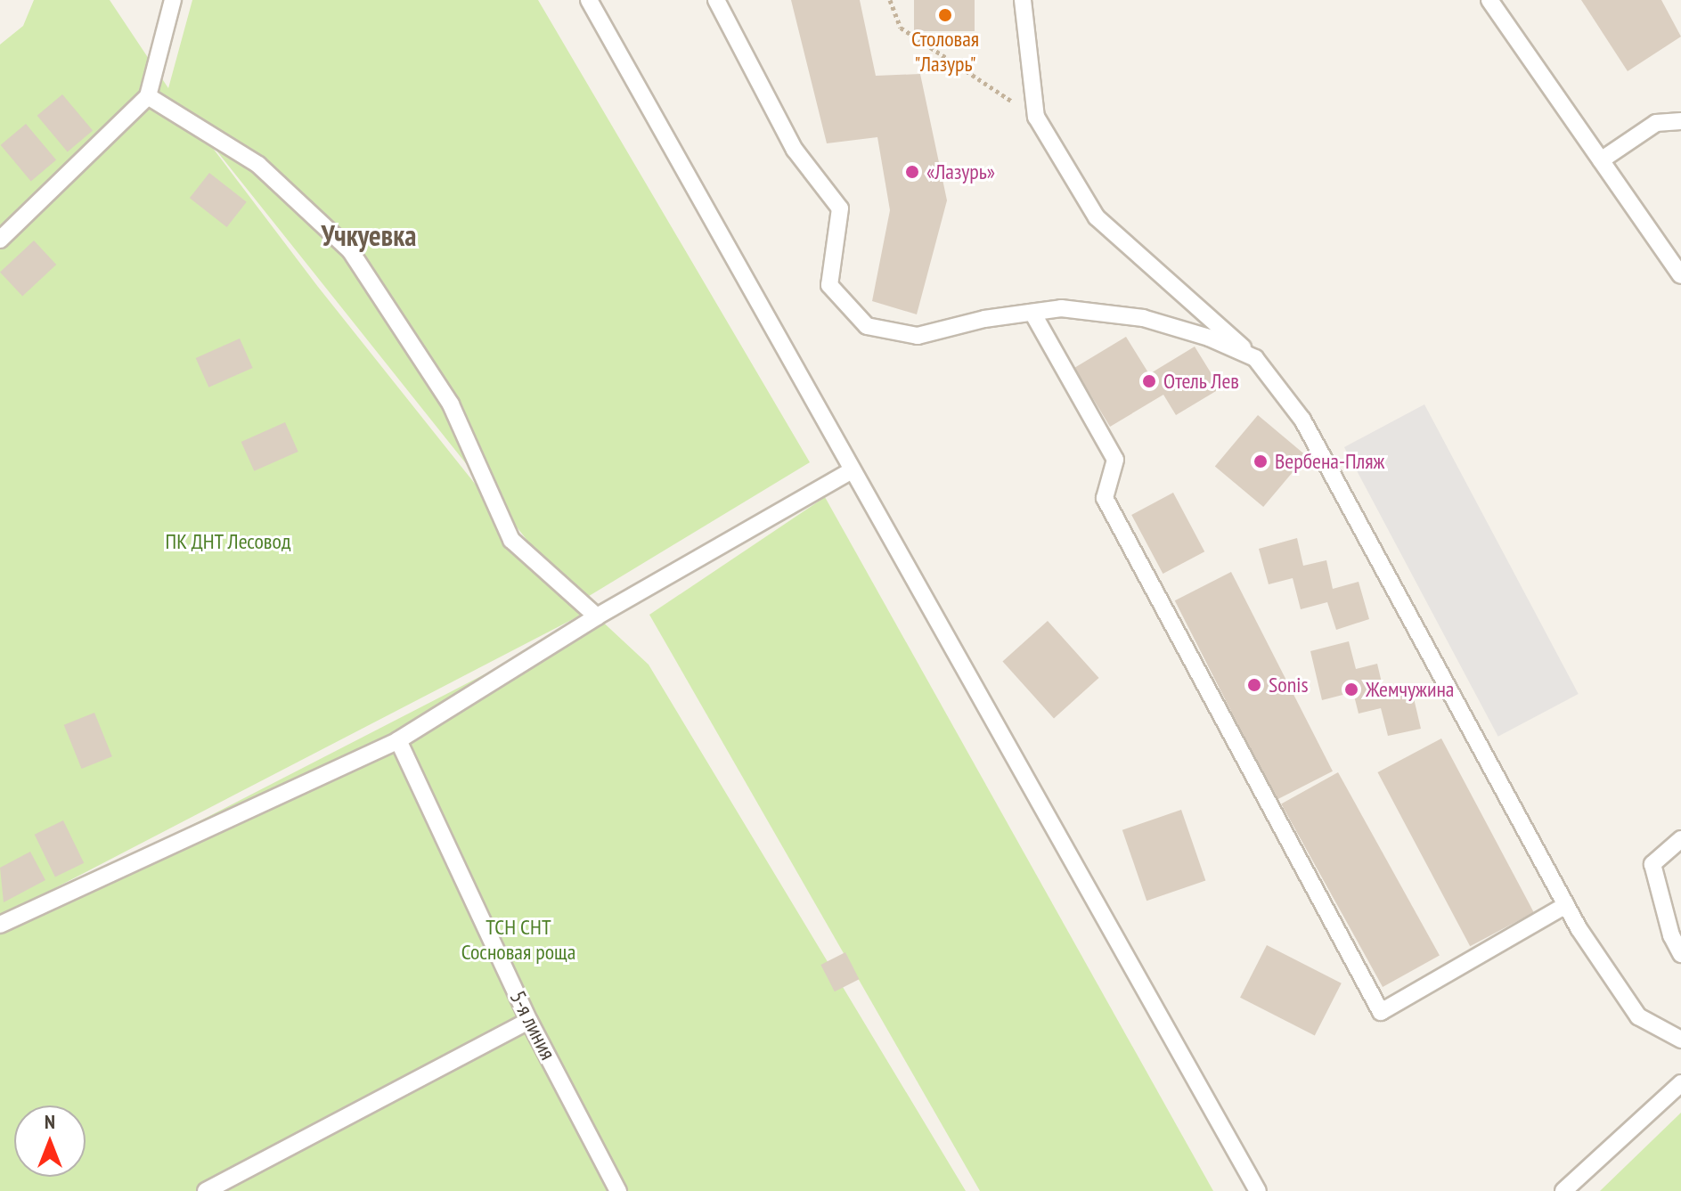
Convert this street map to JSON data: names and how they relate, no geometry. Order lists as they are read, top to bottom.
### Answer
{
  "streets": {
    "lane": ["5-я линия"]
  },
  "districts": ["Учкуевка"],
  "parks": ["ПК ДНТ Лесовод", "ТСН СНТ Сосновая роща"],
  "places": [
    "Столовая \"Лазурь\"",
    "«Лазурь»",
    "Отель Лев",
    "Вербена-Пляж",
    "Sonis",
    "Жемчужина"
  ],
  "north": "top"
}
